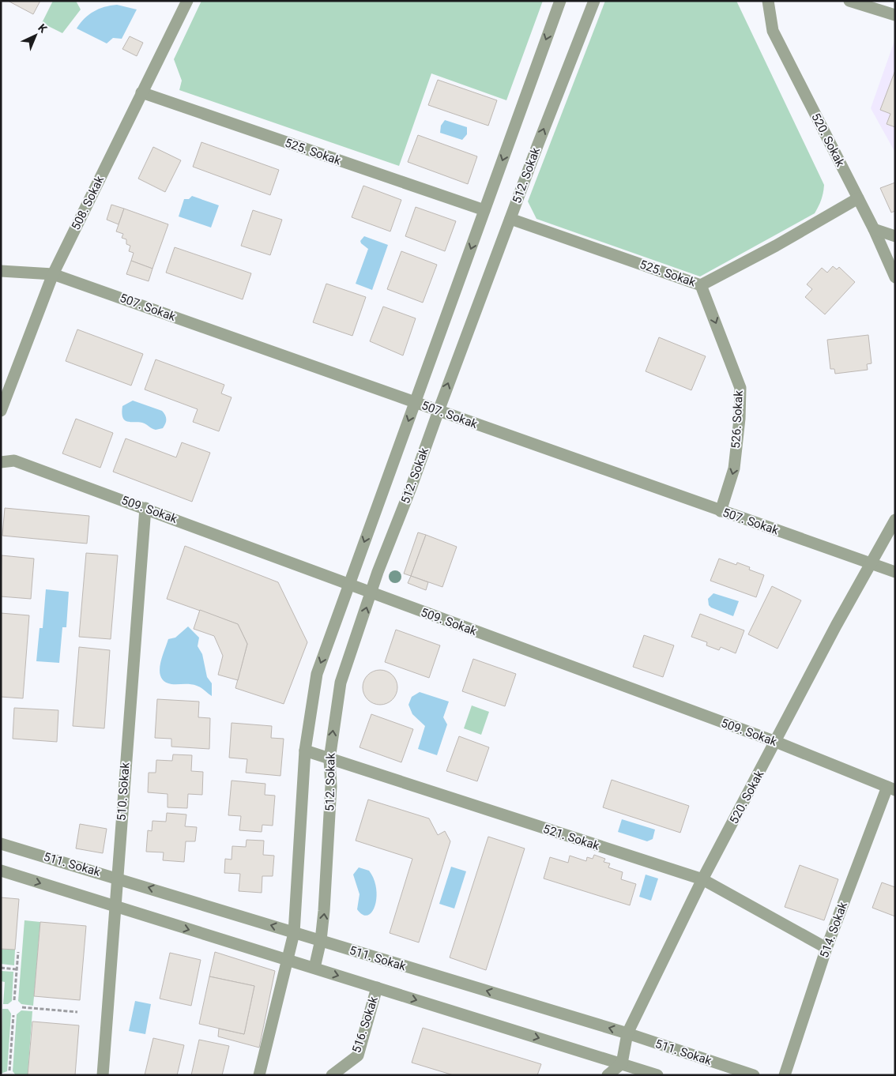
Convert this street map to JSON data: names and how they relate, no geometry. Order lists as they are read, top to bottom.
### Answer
{
  "streets": {
    "street": [
      "520. Sokak",
      "525. Sokak",
      "512. Sokak",
      "508. Sokak",
      "507. Sokak",
      "526. Sokak",
      "509. Sokak",
      "510. Sokak",
      "521. Sokak",
      "511. Sokak",
      "514. Sokak",
      "516. Sokak"
    ]
  },
  "crossings": [
    ["520. Sokak", "525. Sokak"],
    ["520. Sokak", "507. Sokak"],
    ["520. Sokak", "509. Sokak"],
    ["520. Sokak", "521. Sokak"],
    ["520. Sokak", "511. Sokak"],
    ["525. Sokak", "512. Sokak"],
    ["525. Sokak", "508. Sokak"],
    ["525. Sokak", "526. Sokak"],
    ["512. Sokak", "507. Sokak"],
    ["512. Sokak", "509. Sokak"],
    ["512. Sokak", "521. Sokak"],
    ["512. Sokak", "511. Sokak"],
    ["508. Sokak", "507. Sokak"],
    ["507. Sokak", "526. Sokak"],
    ["509. Sokak", "510. Sokak"],
    ["509. Sokak", "514. Sokak"],
    ["510. Sokak", "511. Sokak"],
    ["521. Sokak", "514. Sokak"]
  ],
  "one_way": ["526. Sokak"],
  "north": "top right"
}
